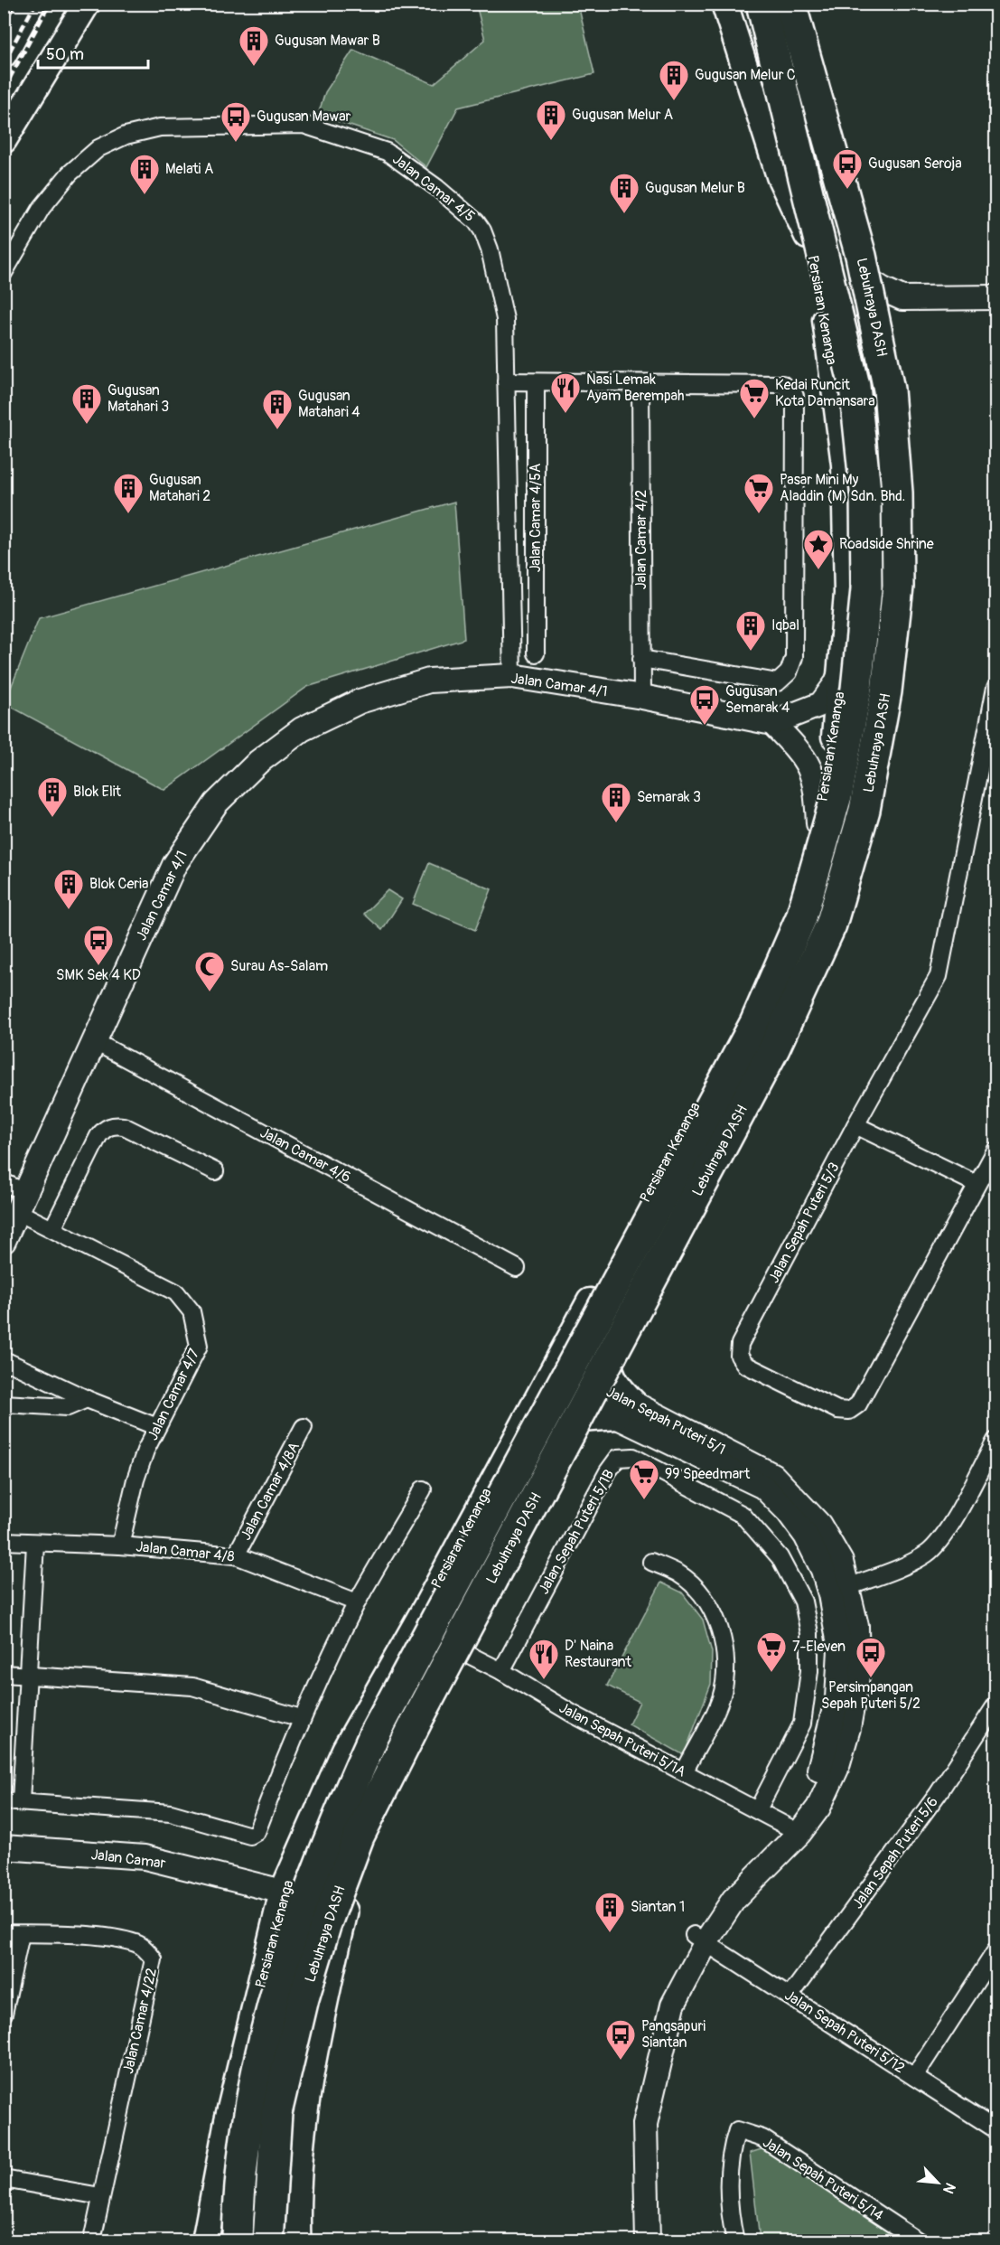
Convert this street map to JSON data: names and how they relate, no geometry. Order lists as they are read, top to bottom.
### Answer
{
  "streets": {
    "highway": ["Lebuhraya DASH"],
    "main road": ["Persiaran Kenanga"],
    "street": [
      "Jalan Camar 4/5",
      "Jalan Camar 4/5A",
      "Jalan Camar 4/2",
      "Jalan Camar 4/1",
      "Jalan Camar 4/6",
      "Jalan Sepah Puteri 5/3",
      "Jalan Camar 4/7",
      "Jalan Sepah Puteri 5/1",
      "Jalan Camar 4/8A",
      "Jalan Sepah Puteri 5/1B",
      "Jalan Camar 4/8",
      "Jalan Sepah Puteri 5/1A",
      "Jalan Sepah Puteri 5/6",
      "Jalan Camar",
      "Jalan Camar 4/22",
      "Jalan Sepah Puteri 5/12",
      "Jalan Sepah Puteri 5/14"
    ]
  },
  "crossings": [
    ["Jalan Camar 4/5", "Jalan Camar 4/1"],
    ["Persiaran Kenanga", "Jalan Sepah Puteri 5/1"],
    ["Persiaran Kenanga", "Jalan Sepah Puteri 5/1A"],
    ["Persiaran Kenanga", "Jalan Camar"],
    ["Jalan Camar 4/2", "Jalan Camar 4/1"],
    ["Jalan Camar 4/1", "Jalan Camar 4/6"],
    ["Jalan Camar 4/1", "Jalan Camar 4/7"],
    ["Jalan Camar 4/7", "Jalan Camar 4/8"],
    ["Jalan Camar 4/8A", "Jalan Camar 4/8"],
    ["Jalan Sepah Puteri 5/1B", "Jalan Sepah Puteri 5/1A"],
    ["Jalan Sepah Puteri 5/6", "Jalan Sepah Puteri 5/12"]
  ],
  "places": {
    "building": [
      "Gugusan Mawar B",
      "Gugusan Melur C",
      "Gugusan Melur A",
      "Melati A",
      "Gugusan Melur B",
      "Gugusan Matahari 3",
      "Gugusan Matahari 4",
      "Gugusan Matahari 2",
      "Iqbal",
      "Blok Elit",
      "Semarak 3",
      "Blok Ceria",
      "Siantan 1"
    ],
    "bus stop": [
      "Gugusan Mawar",
      "Gugusan Seroja",
      "Gugusan Semarak 4",
      "SMK Sek 4 KD",
      "Persimpangan Sepah Puteri 5/2",
      "Pangsapuri Siantan"
    ],
    "restaurant": ["Nasi Lemak Ayam Berempah", "D' Naina Restaurant"],
    "supermarket": [
      "Kedai Runcit Kota Damansara",
      "Pasar Mini My Aladdin (M) Sdn. Bhd.",
      "99 Speedmart",
      "7-Eleven"
    ],
    "place": ["Roadside Shrine"],
    "mosque": ["Surau As-Salam"]
  },
  "scale_bar": "50 m",
  "north": "bottom right"
}
